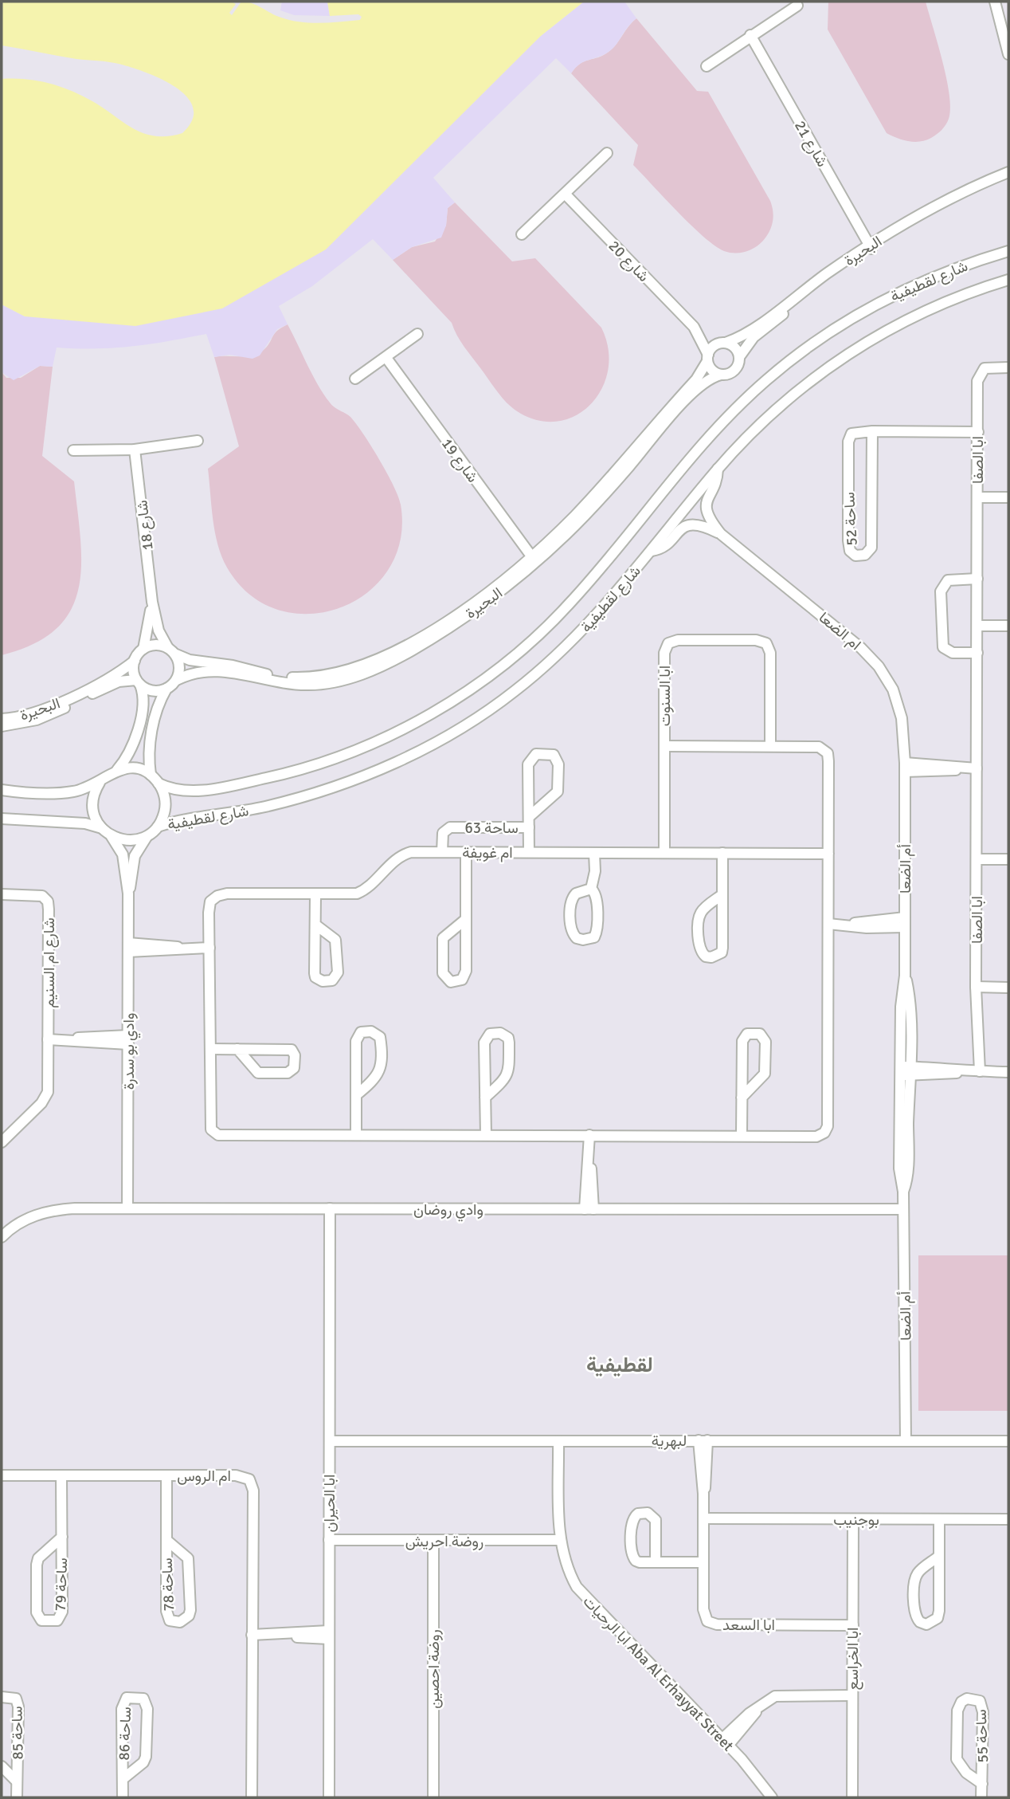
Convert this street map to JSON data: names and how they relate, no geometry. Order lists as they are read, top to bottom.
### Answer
{
  "streets": {
    "street": [
      "شارع 21",
      "البحيرة",
      "شارع 20",
      "شارع لقطيفية",
      "شارع 19",
      "ابا الصفا",
      "ساحة 52",
      "شارع 18",
      "ام الضعا",
      "ابا السنوت",
      "ساحة 63",
      "ام غويفة",
      "أم الضعا",
      "شارع ام السنيم",
      "وادي بو سدرة",
      "وادي روضان",
      "لبهرية",
      "ام الروس",
      "ابا الحيران",
      "بوجنيب",
      "روضة احريش",
      "ساحة 79",
      "ساحة 78",
      "ابا السعد",
      "ابا الخراسع",
      "روضة احصين",
      "ابا الرحيات Aba Al Erhayyat Street",
      "ساحة 85",
      "ساحة 86",
      "ساحة 55"
    ]
  },
  "crossings": [
    ["شارع 21", "البحيرة"],
    ["البحيرة", "شارع 20"],
    ["البحيرة", "شارع 19"],
    ["البحيرة", "شارع 18"],
    ["شارع لقطيفية", "ام الضعا"],
    ["شارع لقطيفية", "وادي بو سدرة"],
    ["ابا الصفا", "ساحة 52"],
    ["ام الضعا", "أم الضعا"],
    ["ابا السنوت", "ام غويفة"],
    ["ساحة 63", "ام غويفة"],
    ["أم الضعا", "وادي روضان"],
    ["أم الضعا", "لبهرية"],
    ["وادي بو سدرة", "وادي روضان"],
    ["وادي روضان", "ابا الحيران"],
    ["لبهرية", "ابا الحيران"],
    ["لبهرية", "ابا السعد"],
    ["لبهرية", "ابا الرحيات Aba Al Erhayyat Street"],
    ["ام الروس", "ساحة 79"],
    ["ام الروس", "ساحة 78"],
    ["ابا الحيران", "روضة احريش"],
    ["بوجنيب", "ابا السعد"],
    ["بوجنيب", "ابا الخراسع"],
    ["روضة احريش", "روضة احصين"],
    ["روضة احريش", "ابا الرحيات Aba Al Erhayyat Street"],
    ["ابا السعد", "ابا الخراسع"]
  ],
  "districts": ["لقطيفية"]
}
